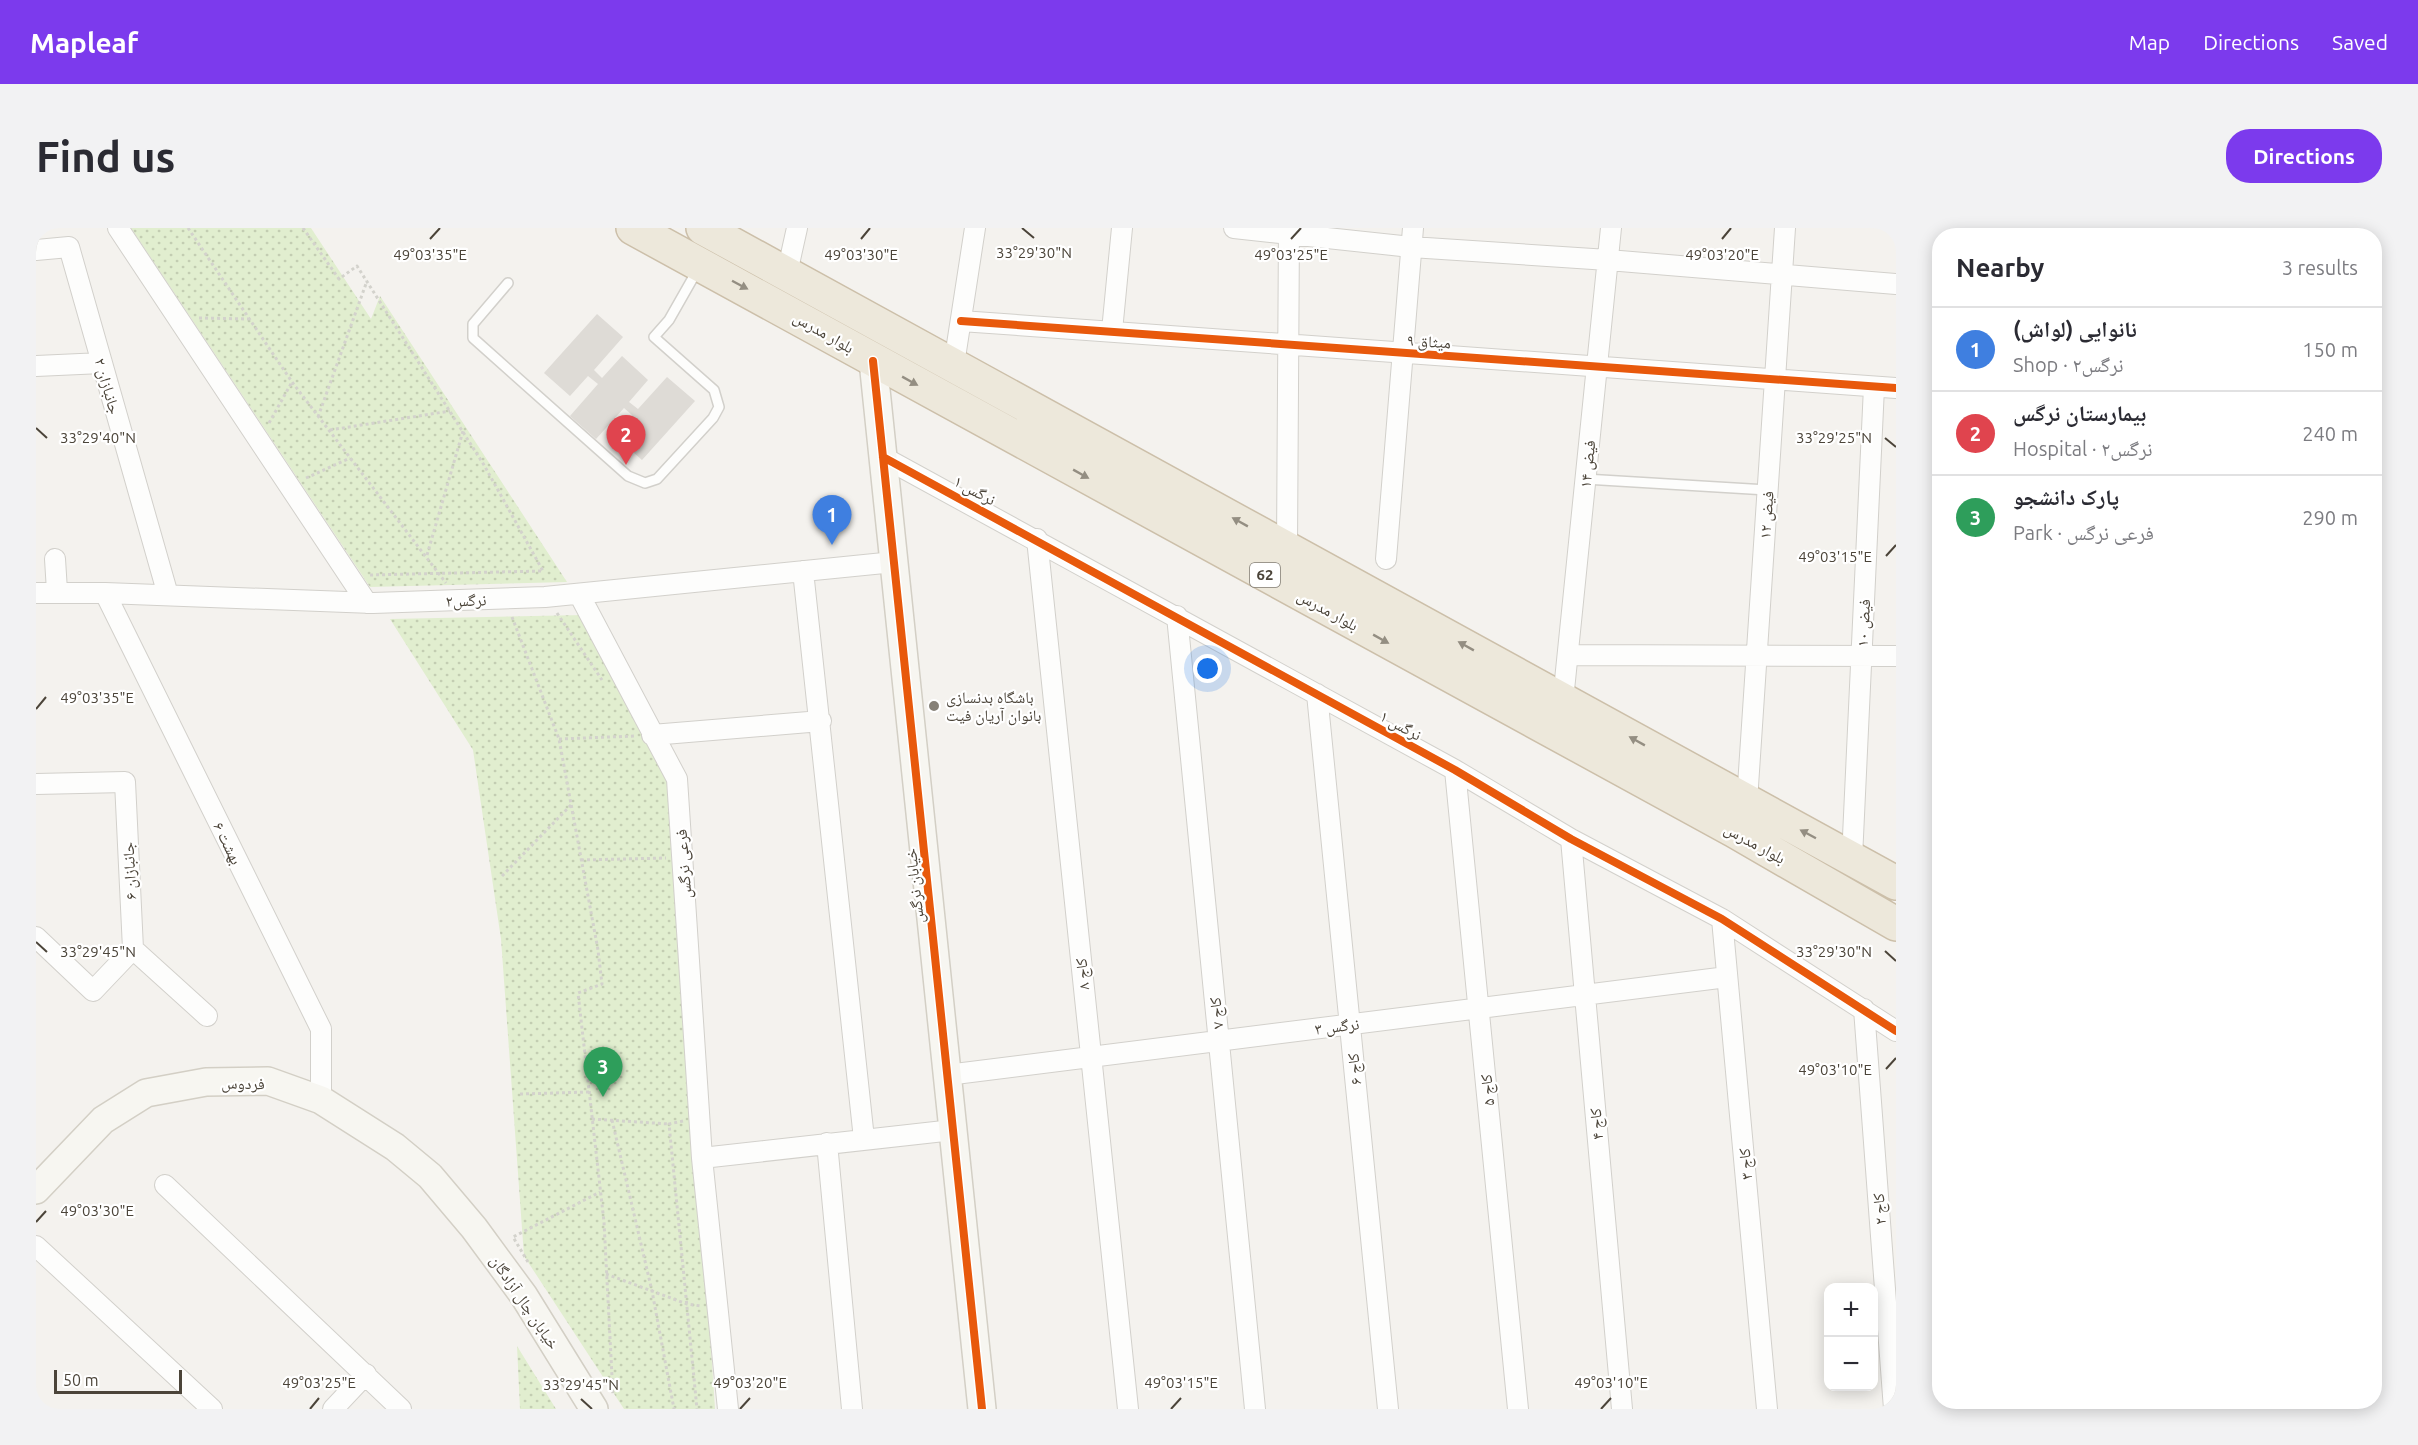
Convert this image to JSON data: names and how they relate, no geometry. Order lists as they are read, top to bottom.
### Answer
{
  "streets": {
    "highway": ["بلوار مدرس", "62"],
    "street": [
      "میثاق ۹",
      "جانبازان ۲",
      "فیض ۱۴",
      "نرگس ۱",
      "فیض ۱۲",
      "نرگس۲",
      "فیض ۱۰",
      "بهشت ۶",
      "فرعی نرگس",
      "جانبازان ۶",
      "خیابان نرگس",
      "کاج ۸",
      "کاج ۷",
      "نرگس ۳",
      "کاج ۶",
      "فردوس",
      "کاج ۵",
      "کاج ۴",
      "کاج ۳",
      "کاج ۲",
      "خیابان چال آزادگان"
    ]
  },
  "crossings": [
    ["بلوار مدرس", "فیض ۱۴"],
    ["بلوار مدرس", "فیض ۱۲"],
    ["بلوار مدرس", "فیض ۱۰"],
    ["بلوار مدرس", "خیابان نرگس"],
    ["میثاق ۹", "فیض ۱۴"],
    ["میثاق ۹", "فیض ۱۲"],
    ["میثاق ۹", "فیض ۱۰"],
    ["جانبازان ۲", "نرگس۲"],
    ["نرگس ۱", "خیابان نرگس"],
    ["نرگس ۱", "کاج ۸"],
    ["نرگس ۱", "کاج ۷"],
    ["نرگس ۱", "کاج ۶"],
    ["نرگس ۱", "کاج ۵"],
    ["نرگس ۱", "کاج ۴"],
    ["نرگس ۱", "کاج ۳"],
    ["نرگس ۱", "کاج ۲"],
    ["نرگس۲", "بهشت ۶"],
    ["نرگس۲", "فرعی نرگس"],
    ["نرگس۲", "خیابان نرگس"],
    ["بهشت ۶", "فردوس"],
    ["خیابان نرگس", "نرگس ۳"],
    ["کاج ۸", "نرگس ۳"],
    ["کاج ۷", "نرگس ۳"],
    ["نرگس ۳", "کاج ۶"],
    ["نرگس ۳", "کاج ۵"],
    ["نرگس ۳", "کاج ۴"],
    ["نرگس ۳", "کاج ۳"],
    ["فردوس", "خیابان چال آزادگان"]
  ],
  "places": ["باشگاه بدنسازی بانوان آریان فیت"],
  "scale_bar": "50 m",
  "page": {
    "header": "Mapleaf",
    "nav": ["Map", "Directions", "Saved"],
    "buttons": "Directions",
    "title": "Find us",
    "heading": ["Nearby", "3 results"],
    "list": [
      {
        "mark": "1",
        "name": "نانوایی (لواش)",
        "note": "Shop · نرگس۲",
        "value": "150 m"
      },
      {
        "mark": "2",
        "name": "بیمارستان نرگس",
        "note": "Hospital · نرگس۲",
        "value": "240 m"
      },
      {
        "mark": "3",
        "name": "پارک دانشجو",
        "note": "Park · فرعی نرگس",
        "value": "290 m"
      }
    ],
    "pins": ["2", "1", "3"],
    "map_buttons": ["+", "−"],
    "scale": "50 m"
  },
  "coordinates": [
    "33°29'30\"N",
    "49°03'35\"E",
    "49°03'30\"E",
    "49°03'25\"E",
    "49°03'20\"E",
    "33°29'25\"N",
    "33°29'40\"N",
    "49°03'15\"E",
    "33°29'45\"N",
    "49°03'10\"E"
  ]
}
